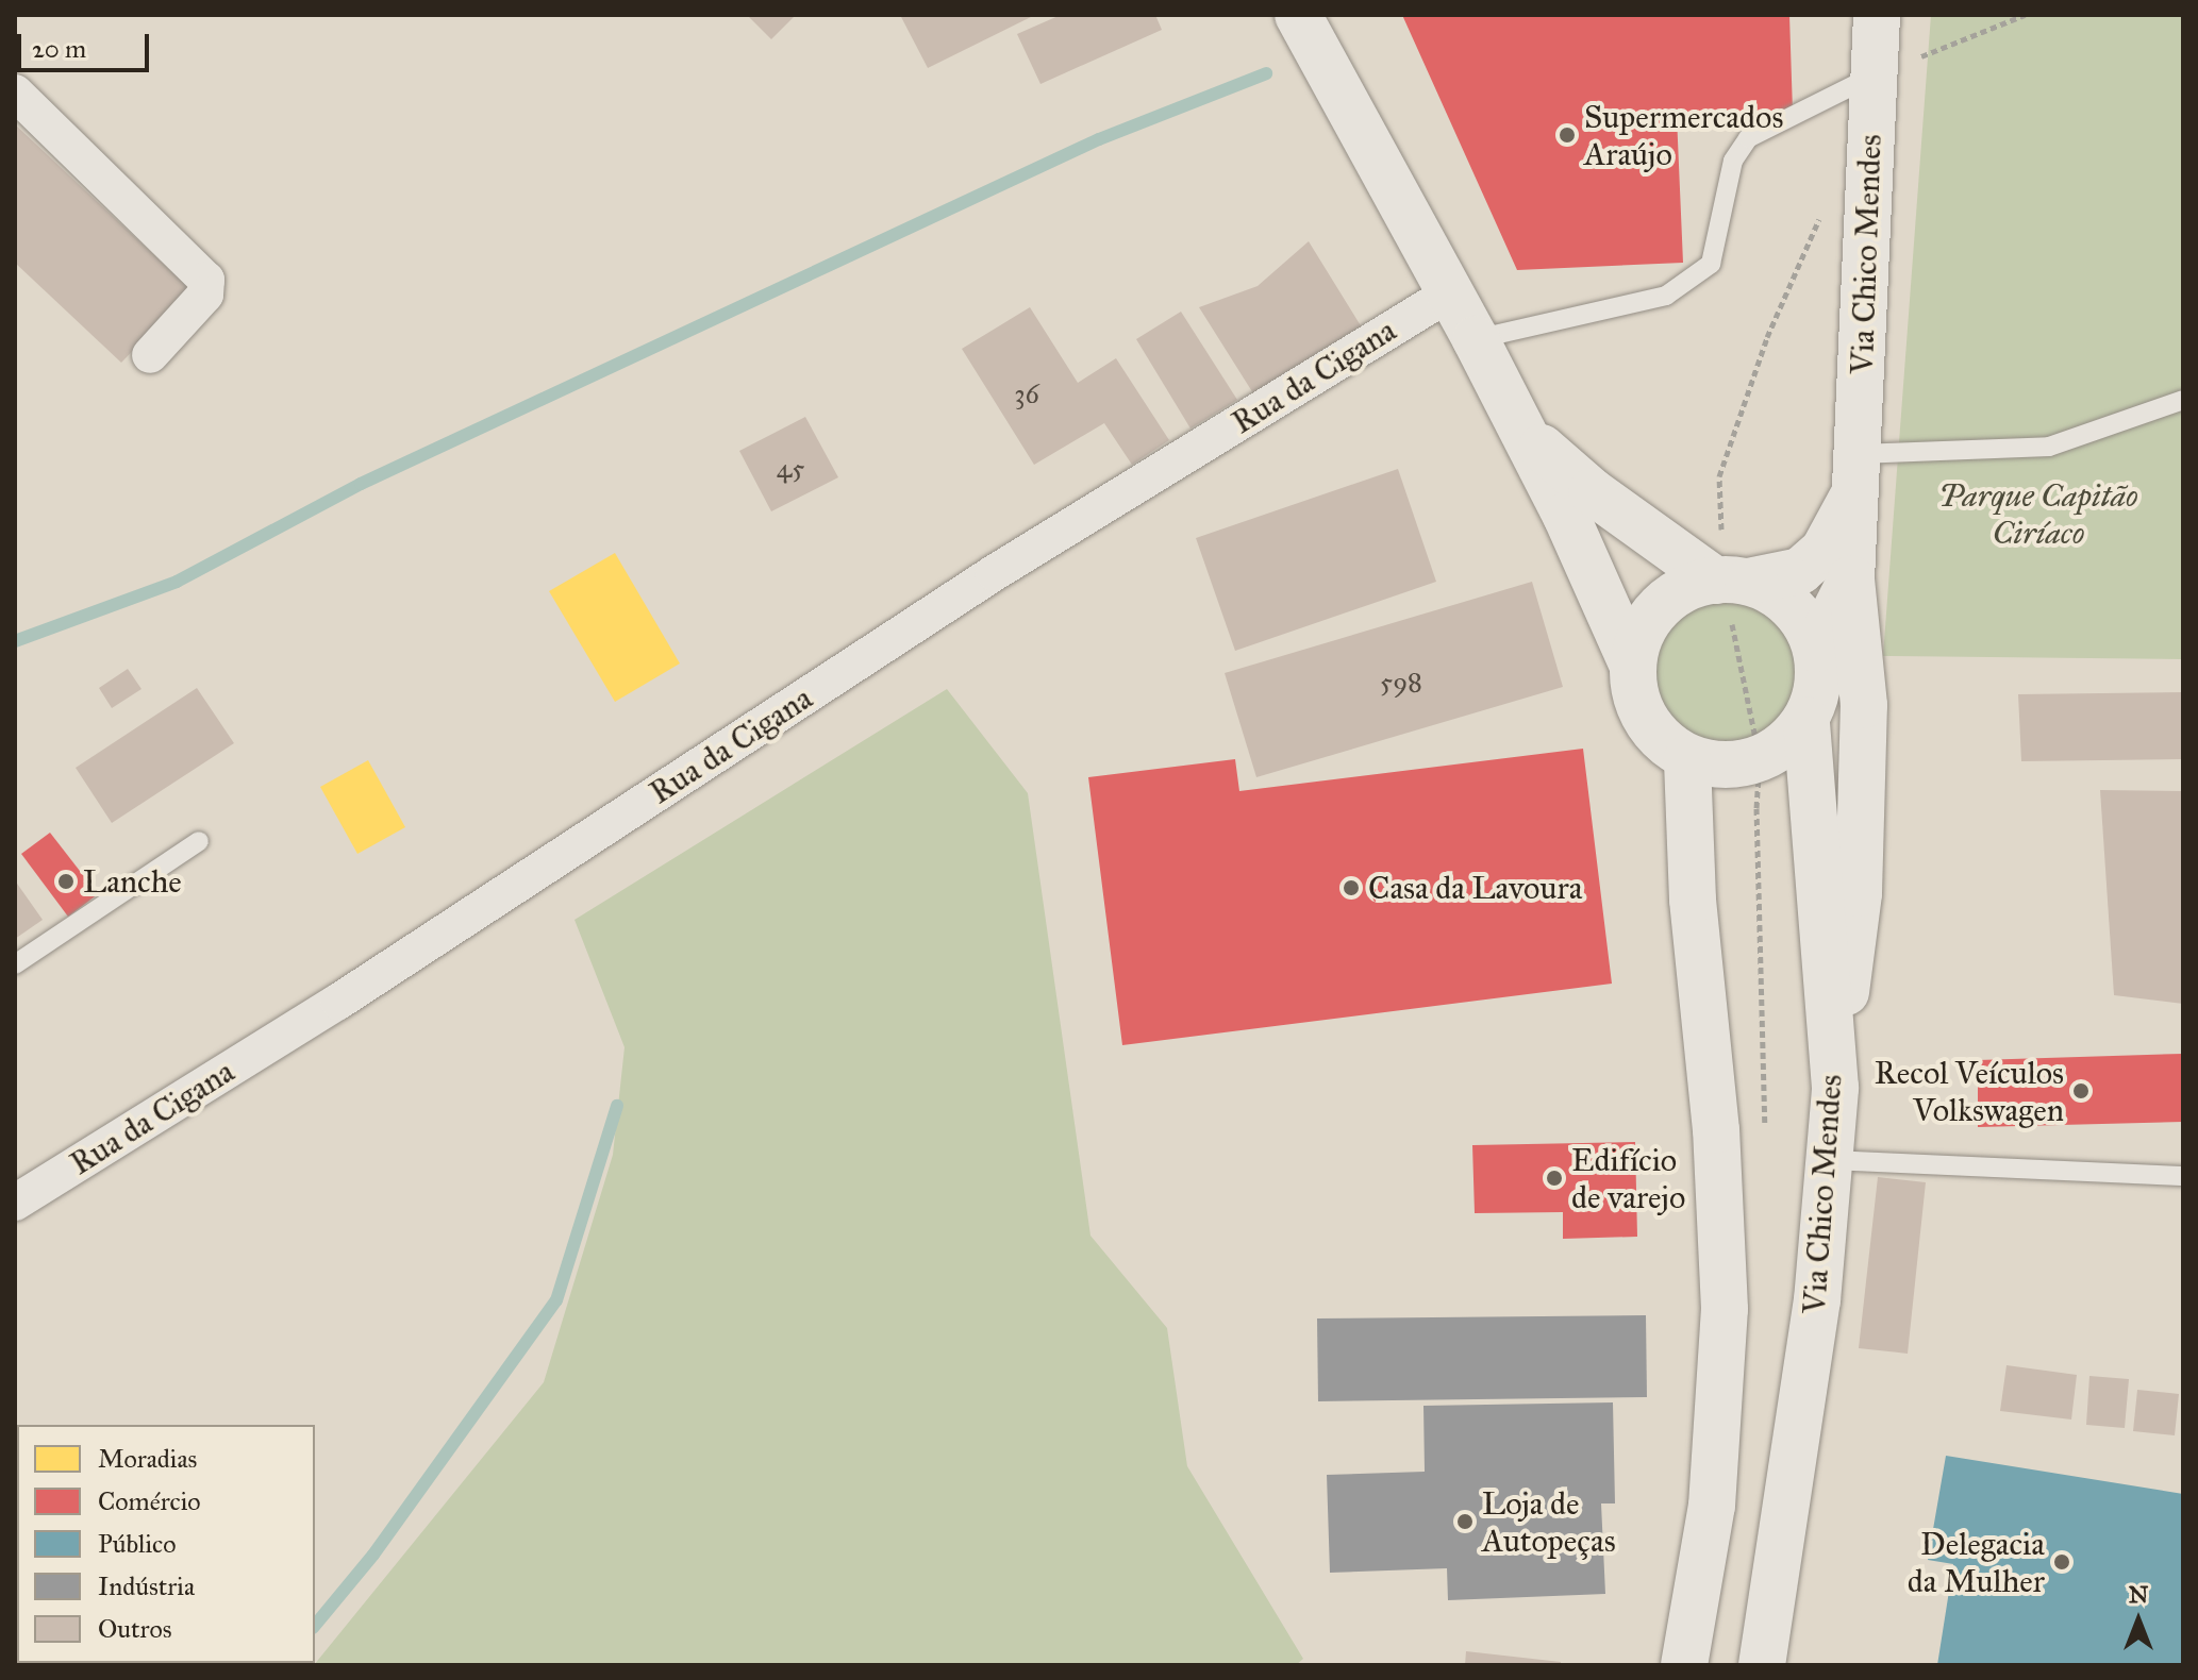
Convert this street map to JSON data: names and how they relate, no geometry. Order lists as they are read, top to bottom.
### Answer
{
  "streets": {
    "main road": ["Via Chico Mendes"],
    "street": ["Rua da Cigana"]
  },
  "parks": ["Parque Capitão Ciríaco"],
  "places": [
    "Supermercados Araújo",
    "Lanche",
    "Casa da Lavoura",
    "Recol Veículos Volkswagen",
    "Edifício de varejo",
    "Loja de Autopeças",
    "Delegacia da Mulher"
  ],
  "house_numbers": ["36", "45", "598"],
  "legend": [
    "Moradias",
    "Comércio",
    "Público",
    "Indústria",
    "Outros"
  ],
  "scale_bar": "20 m",
  "north": "top"
}
